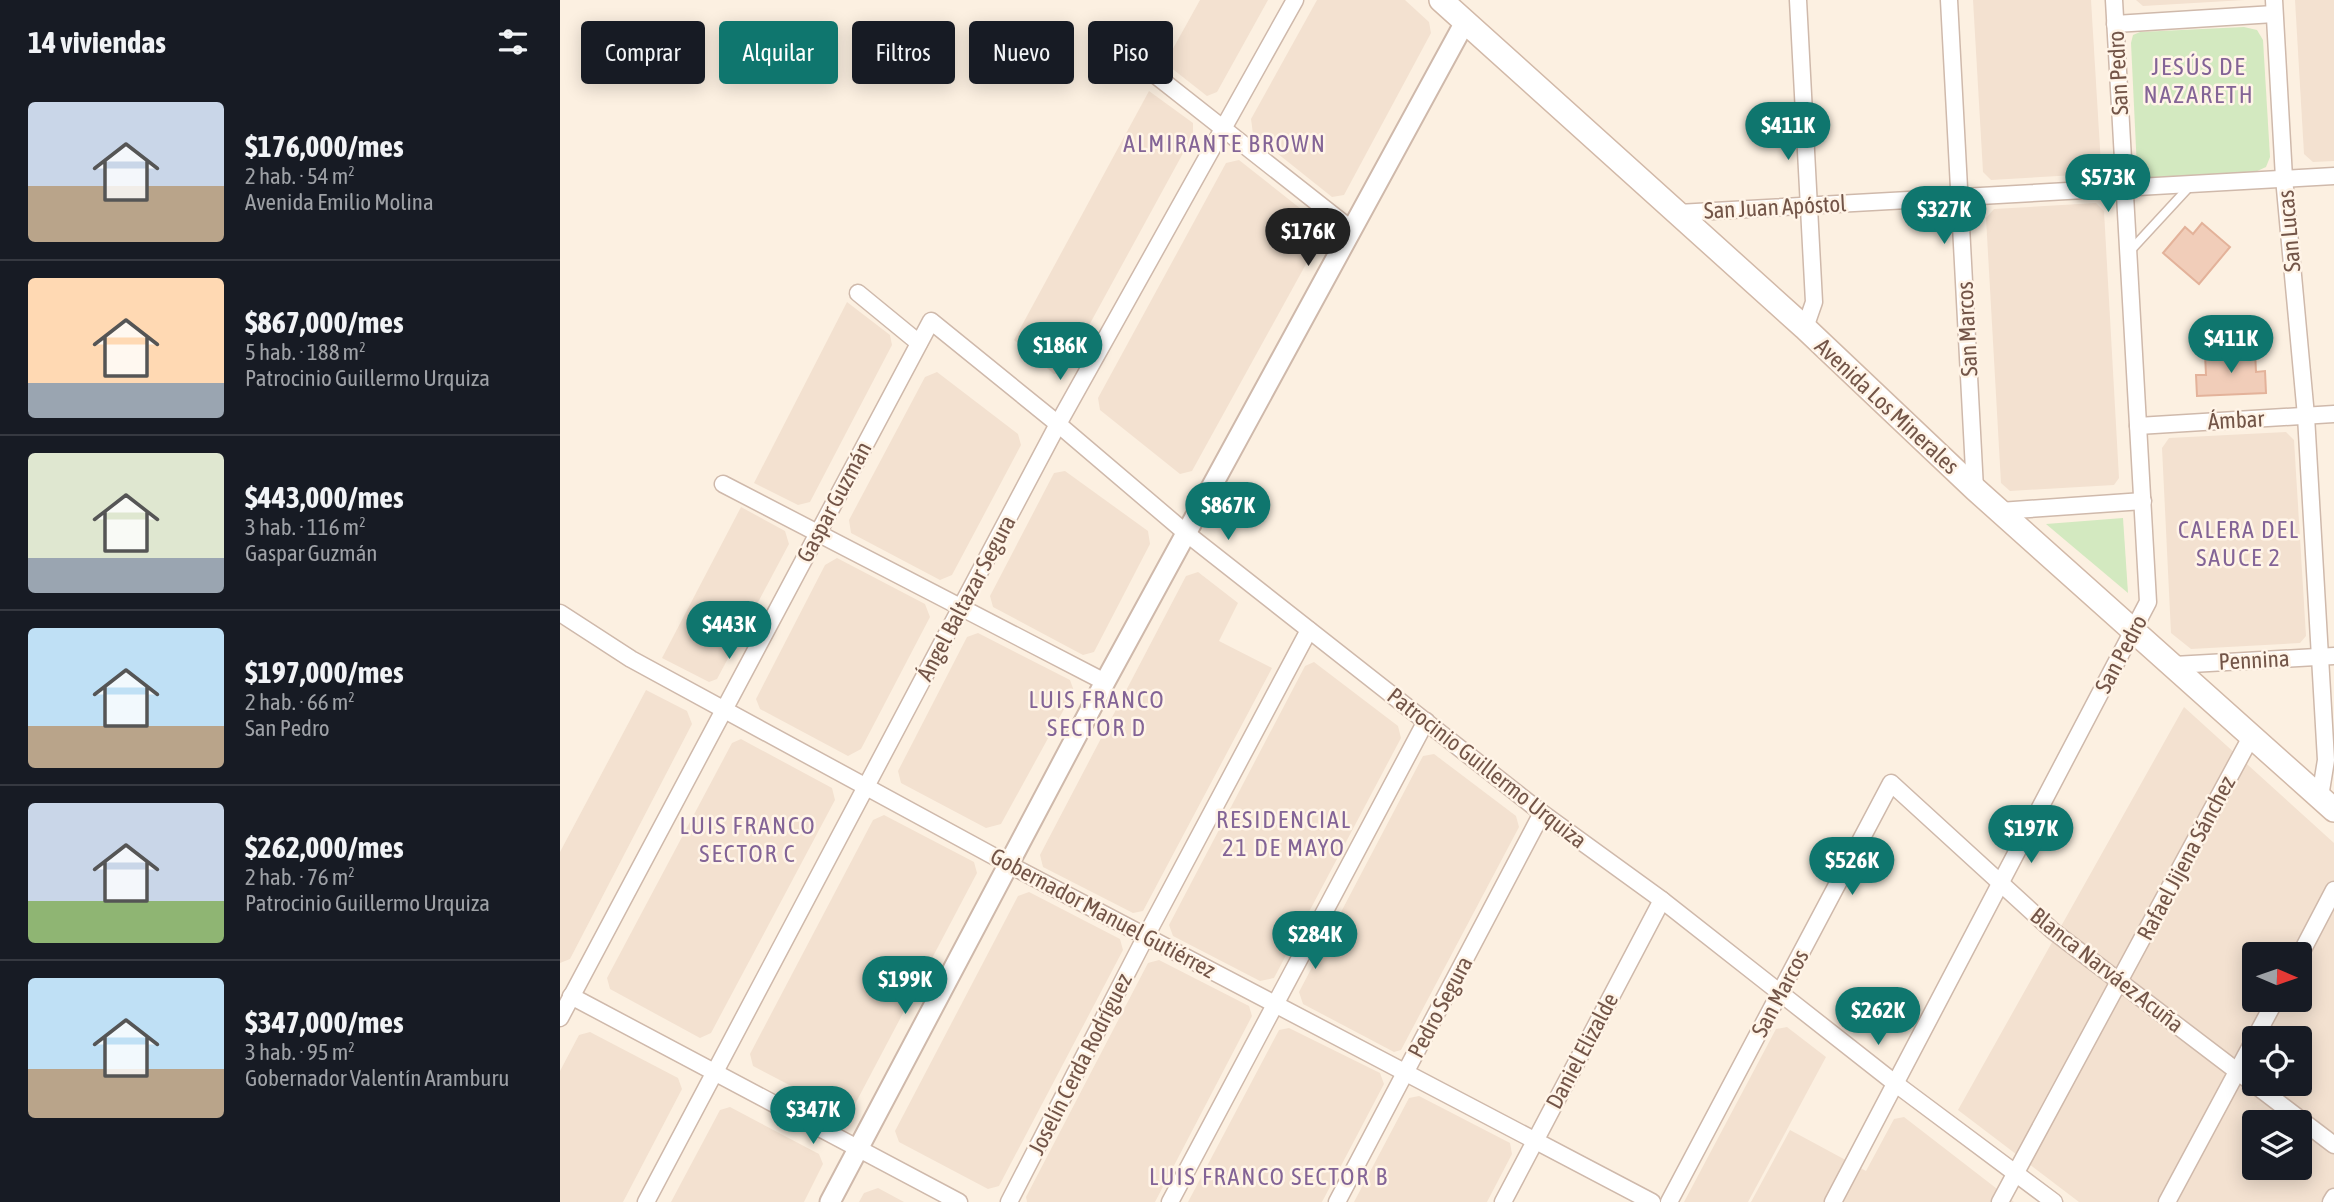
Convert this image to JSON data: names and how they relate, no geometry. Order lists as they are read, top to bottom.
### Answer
{
  "streets": {
    "main road": ["Avenida Los Minerales"],
    "street": [
      "San Pedro",
      "San Juan Apóstol",
      "San Lucas",
      "San Marcos",
      "Ámbar",
      "Gaspar Guzmán",
      "Ángel Baltazar Segura",
      "Pennina",
      "Patrocinio Guillermo Urquiza",
      "Rafael Jijena Sánchez",
      "Gobernador Manuel Gutiérrez",
      "Blanca Narváez Acuña",
      "Pedro Segura",
      "Daniel Elizalde",
      "Joselín Cerda Rodríguez"
    ]
  },
  "crossings": [
    ["San Pedro", "San Juan Apóstol"],
    ["San Pedro", "Avenida Los Minerales"],
    ["San Pedro", "Ámbar"],
    ["San Pedro", "Patrocinio Guillermo Urquiza"],
    ["San Pedro", "Blanca Narváez Acuña"],
    ["San Juan Apóstol", "San Lucas"],
    ["San Juan Apóstol", "San Marcos"],
    ["San Juan Apóstol", "Avenida Los Minerales"],
    ["San Lucas", "Avenida Los Minerales"],
    ["San Lucas", "Ámbar"],
    ["San Lucas", "Pennina"],
    ["San Marcos", "Avenida Los Minerales"],
    ["San Marcos", "Patrocinio Guillermo Urquiza"],
    ["San Marcos", "Blanca Narváez Acuña"],
    ["Avenida Los Minerales", "Pennina"],
    ["Avenida Los Minerales", "Rafael Jijena Sánchez"],
    ["Gaspar Guzmán", "Patrocinio Guillermo Urquiza"],
    ["Gaspar Guzmán", "Gobernador Manuel Gutiérrez"],
    ["Ángel Baltazar Segura", "Patrocinio Guillermo Urquiza"],
    ["Ángel Baltazar Segura", "Gobernador Manuel Gutiérrez"],
    ["Patrocinio Guillermo Urquiza", "Rafael Jijena Sánchez"],
    ["Patrocinio Guillermo Urquiza", "Pedro Segura"],
    ["Patrocinio Guillermo Urquiza", "Daniel Elizalde"],
    ["Patrocinio Guillermo Urquiza", "Joselín Cerda Rodríguez"],
    ["Rafael Jijena Sánchez", "Blanca Narváez Acuña"],
    ["Gobernador Manuel Gutiérrez", "Pedro Segura"],
    ["Gobernador Manuel Gutiérrez", "Daniel Elizalde"],
    ["Gobernador Manuel Gutiérrez", "Joselín Cerda Rodríguez"]
  ],
  "districts": [
    "JESÚS DE NAZARETH",
    "ALMIRANTE BROWN",
    "CALERA DEL SAUCE 2",
    "LUIS FRANCO SECTOR D",
    "RESIDENCIAL 21 DE MAYO",
    "LUIS FRANCO SECTOR C",
    "LUIS FRANCO SECTOR B"
  ],
  "north": "right",
  "page": {
    "heading": "14 viviendas",
    "chip": [
      "Comprar",
      "Alquilar",
      "Filtros",
      "Nuevo",
      "Piso"
    ],
    "list": [
      {
        "name": "$176,000/mes",
        "note": "2 hab. · 54 m² · Avenida Emilio Molina"
      },
      {
        "name": "$867,000/mes",
        "note": "5 hab. · 188 m² · Patrocinio Guillermo Urquiza"
      },
      {
        "name": "$443,000/mes",
        "note": "3 hab. · 116 m² · Gaspar Guzmán"
      },
      {
        "name": "$197,000/mes",
        "note": "2 hab. · 66 m² · San Pedro"
      },
      {
        "name": "$262,000/mes",
        "note": "2 hab. · 76 m² · Patrocinio Guillermo Urquiza"
      },
      {
        "name": "$347,000/mes",
        "note": "3 hab. · 95 m² · Gobernador Valentín Aramburu"
      }
    ],
    "price": [
      "$411K",
      "$573K",
      "$327K",
      "$176K",
      "$411K",
      "$186K",
      "$867K",
      "$443K",
      "$197K",
      "$526K",
      "$284K",
      "$199K",
      "$262K",
      "$347K"
    ]
  }
}
